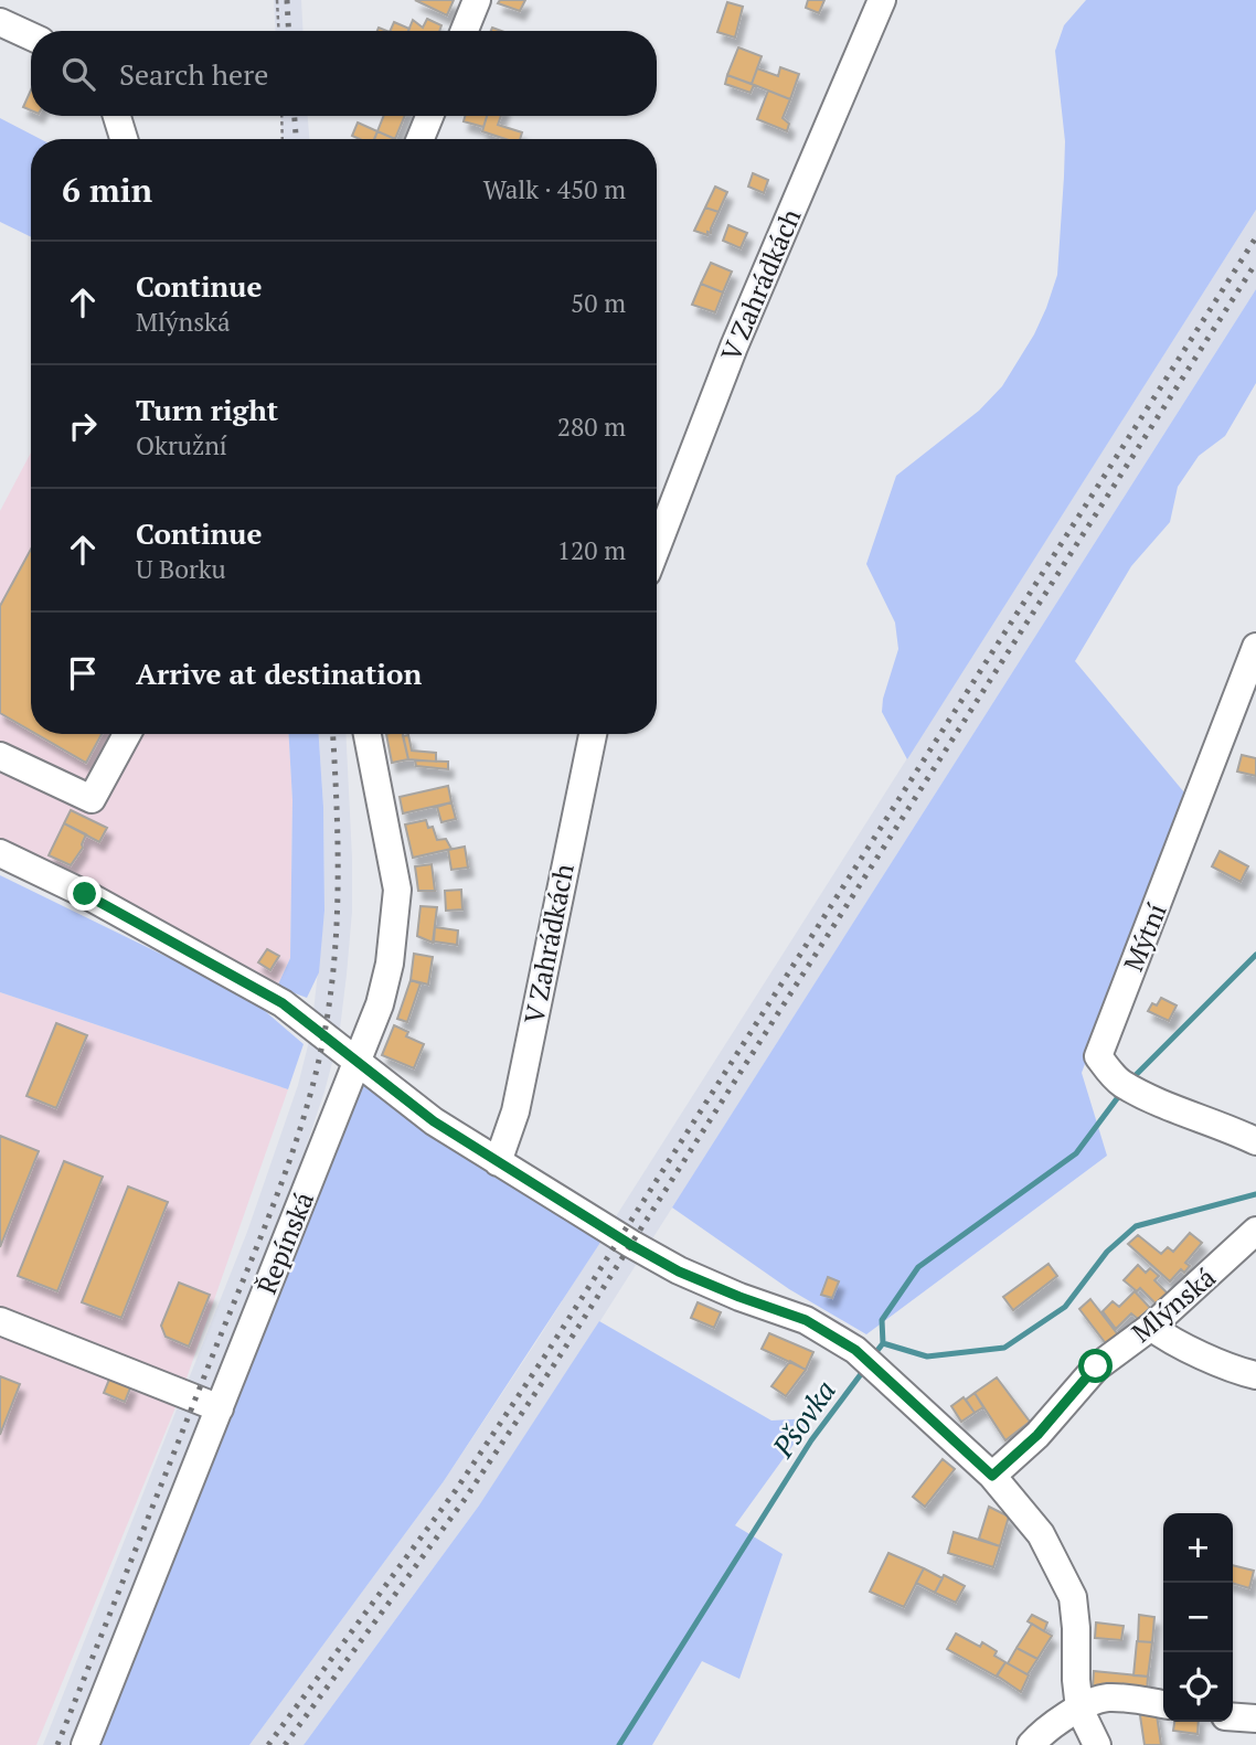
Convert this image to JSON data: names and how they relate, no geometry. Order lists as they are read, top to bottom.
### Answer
{
  "streets": {
    "street": [
      "V Zahrádkách",
      "Mýtní",
      "Řepínská",
      "Mlýnská"
    ]
  },
  "water": ["Pšovka"],
  "page": {
    "search": "Search here",
    "heading": ["6 min", "Walk · 450 m"],
    "list": [
      ["Continue", "Mlýnská", "50 m"],
      ["Turn right", "Okružní", "280 m"],
      ["Continue", "U Borku", "120 m"],
      "Arrive at destination"
    ],
    "map_buttons": ["+", "−"]
  }
}
